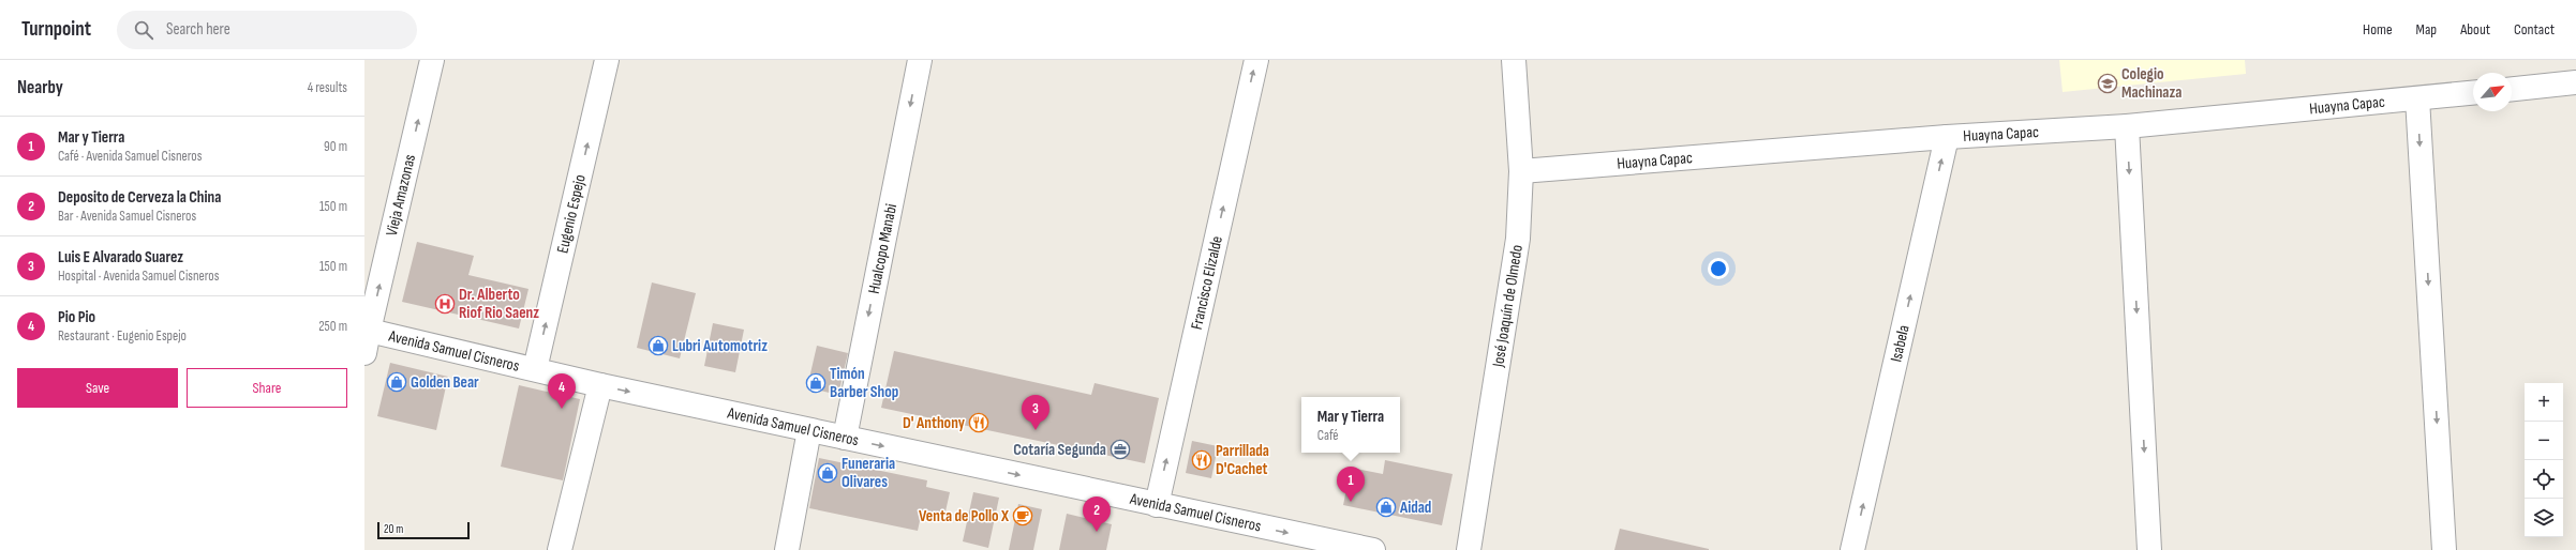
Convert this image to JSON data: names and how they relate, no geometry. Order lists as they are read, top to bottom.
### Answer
{
  "streets": {
    "street": [
      "Huayna Capac",
      "Vieja Amazonas",
      "Eugenio Espejo",
      "Hualcopo Manabi",
      "Francisco Elizalde",
      "José Joaquín de Olmedo",
      "Isabela",
      "Avenida Samuel Cisneros"
    ]
  },
  "crossings": [
    ["Huayna Capac", "José Joaquín de Olmedo"],
    ["Huayna Capac", "Isabela"],
    ["Vieja Amazonas", "Avenida Samuel Cisneros"],
    ["Eugenio Espejo", "Avenida Samuel Cisneros"],
    ["Hualcopo Manabi", "Avenida Samuel Cisneros"],
    ["Francisco Elizalde", "Avenida Samuel Cisneros"]
  ],
  "one_way": [
    "Vieja Amazonas",
    "Eugenio Espejo",
    "Hualcopo Manabi",
    "Francisco Elizalde",
    "Isabela",
    "Avenida Samuel Cisneros"
  ],
  "places": {
    "school or university": ["Colegio Machinaza"],
    "hospital": ["Dr. Alberto Riof Rio Saenz"],
    "shop": [
      "Lubri Automotriz",
      "Golden Bear",
      "Timón Barber Shop",
      "Funeraria Olivares",
      "Aidad"
    ],
    "restaurant": ["D' Anthony", "Parrillada D'Cachet"],
    "office": ["Cotaría Segunda"],
    "cafe": ["Venta de Pollo X"]
  },
  "scale_bar": "20 m",
  "north": "top right",
  "page": {
    "header": "Turnpoint",
    "search": "Search here",
    "nav": [
      "Home",
      "Map",
      "About",
      "Contact"
    ],
    "heading": ["Nearby", "4 results"],
    "list": [
      {
        "mark": "1",
        "name": "Mar y Tierra",
        "note": "Café · Avenida Samuel Cisneros",
        "value": "90 m"
      },
      {
        "mark": "2",
        "name": "Deposito de Cerveza la China",
        "note": "Bar · Avenida Samuel Cisneros",
        "value": "150 m"
      },
      {
        "mark": "3",
        "name": "Luis E Alvarado Suarez",
        "note": "Hospital · Avenida Samuel Cisneros",
        "value": "150 m"
      },
      {
        "mark": "4",
        "name": "Pio Pio",
        "note": "Restaurant · Eugenio Espejo",
        "value": "250 m"
      }
    ],
    "buttons": ["Save", "Share"],
    "pins": [
      "4",
      "3",
      "1",
      "2"
    ],
    "map_buttons": ["+", "−"],
    "popup": ["Mar y Tierra", "Café"],
    "scale": "20 m"
  }
}
